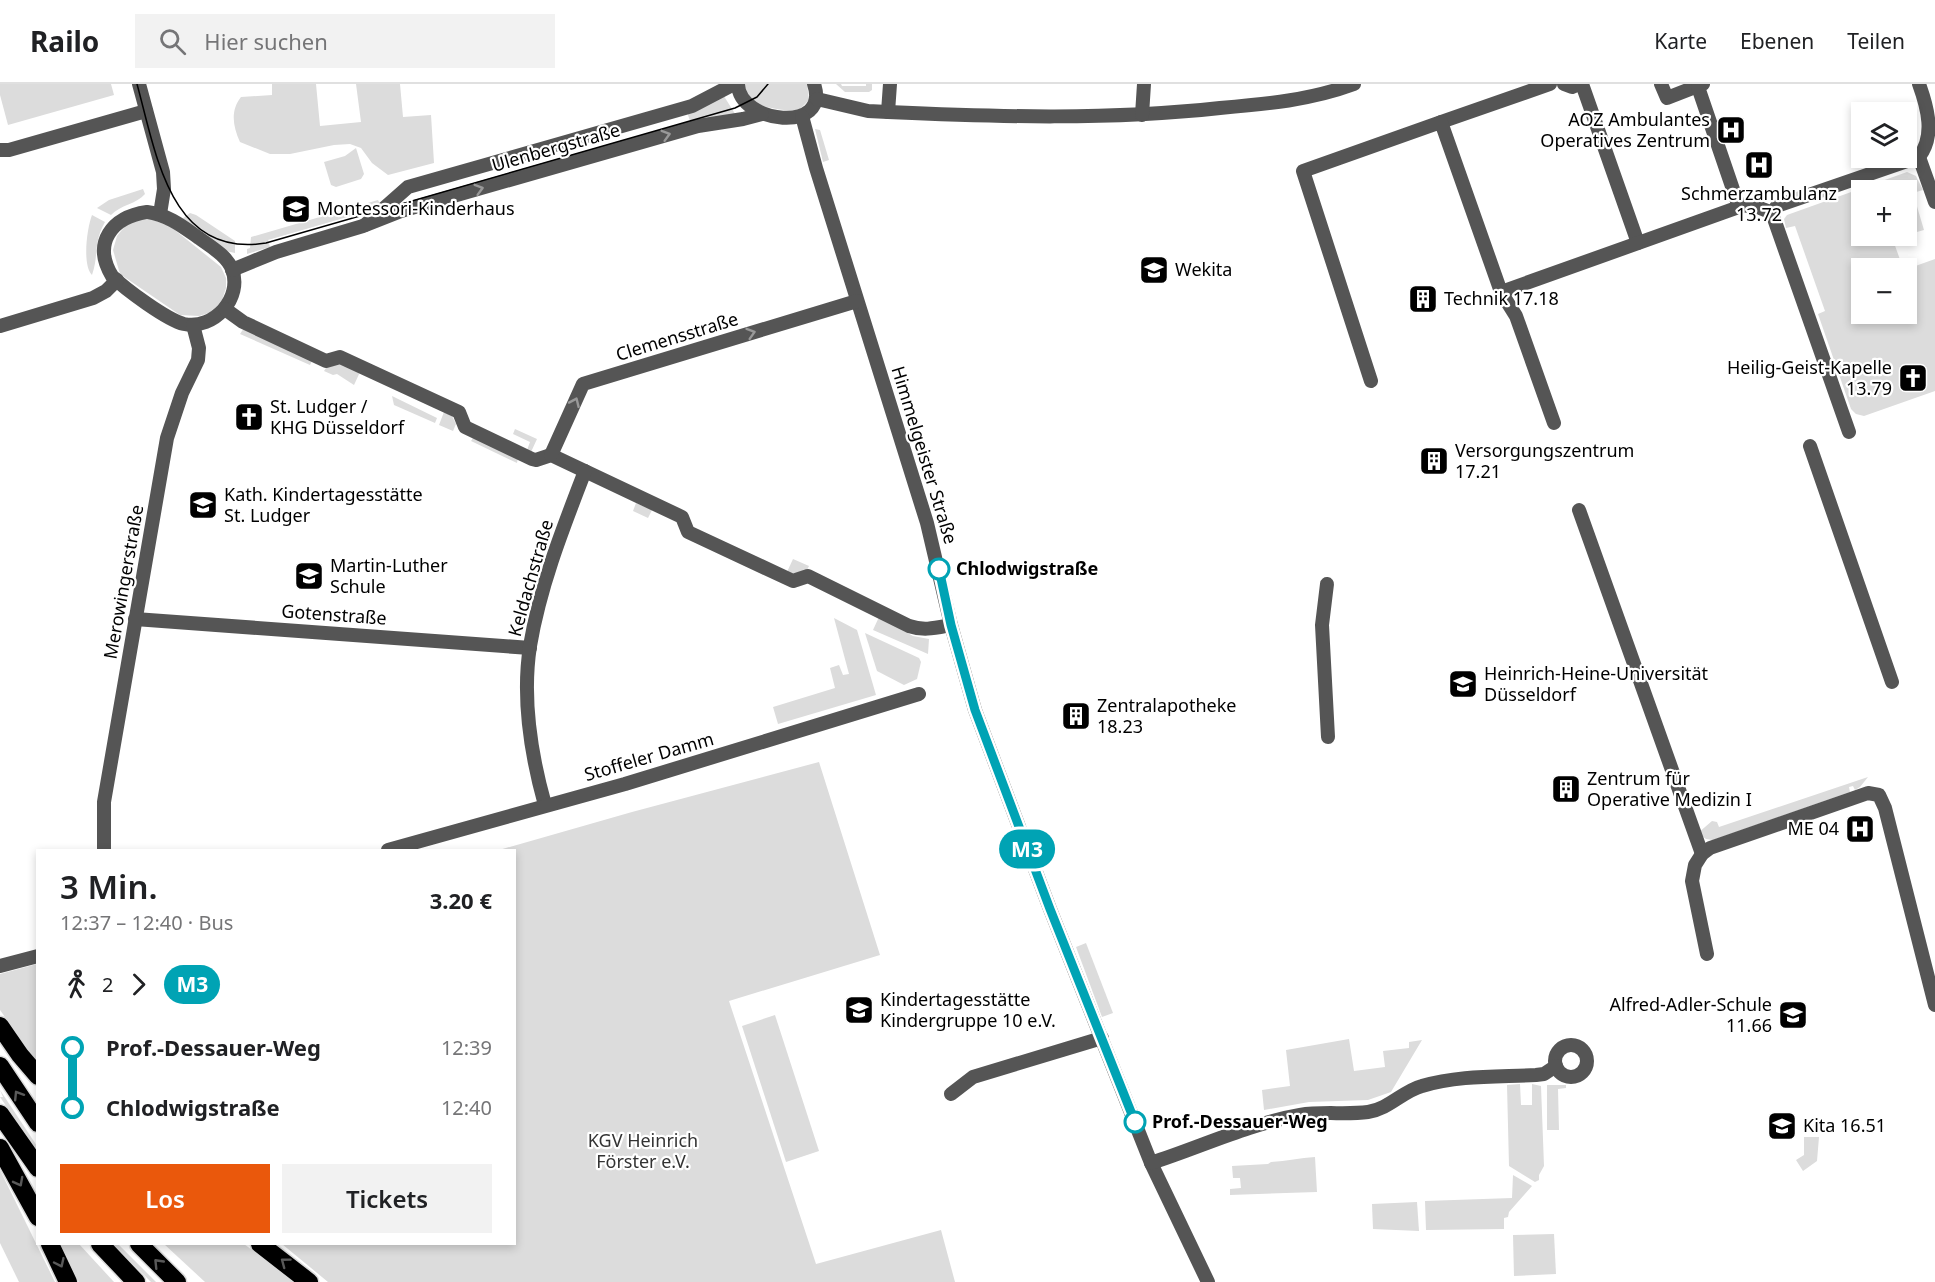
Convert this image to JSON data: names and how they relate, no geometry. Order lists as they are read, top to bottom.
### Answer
{
  "streets": {
    "street": [
      "Ulenbergstraße",
      "Clemensstraße",
      "Himmelgeister Straße",
      "Keldachstraße",
      "Merowingerstraße",
      "Gotenstraße",
      "Stoffeler Damm"
    ]
  },
  "crossings": [
    ["Ulenbergstraße", "Merowingerstraße"],
    ["Clemensstraße", "Himmelgeister Straße"],
    ["Keldachstraße", "Gotenstraße"],
    ["Keldachstraße", "Stoffeler Damm"],
    ["Merowingerstraße", "Gotenstraße"]
  ],
  "one_way": ["Clemensstraße"],
  "parks": ["KGV Heinrich Förster e.V."],
  "places": {
    "hospital": ["AOZ Ambulantes Operatives Zentrum", "Schmerzambulanz 13.72", "ME 04"],
    "school or university": [
      "Montessori-Kinderhaus",
      "Wekita",
      "Kath. Kindertagesstätte St. Ludger",
      "Martin-Luther Schule",
      "Heinrich-Heine-Universität Düsseldorf",
      "Kindertagesstätte Kindergruppe 10 e.V.",
      "Alfred-Adler-Schule 11.66",
      "Kita 16.51"
    ],
    "building": [
      "Technik 17.18",
      "Versorgungszentrum 17.21",
      "Zentralapotheke 18.23",
      "Zentrum für Operative Medizin I"
    ],
    "church": ["Heilig-Geist-Kapelle 13.79", "St. Ludger / KHG Düsseldorf"],
    "other": ["Chlodwigstraße", "Prof.-Dessauer-Weg"]
  },
  "lines": ["bus line M3"],
  "page": {
    "header": "Railo",
    "search": "Hier suchen",
    "nav": ["Karte", "Ebenen", "Teilen"],
    "on_map": "M3",
    "map_buttons": ["+", "−"],
    "heading": ["3 Min.", "12:37 – 12:40 · Bus", "3.20 €"],
    "legs": ["2", "M3"],
    "list": [
      {
        "name": "Prof.-Dessauer-Weg",
        "value": "12:39"
      },
      {
        "name": "Chlodwigstraße",
        "value": "12:40"
      }
    ],
    "buttons": ["Los", "Tickets"]
  }
}
